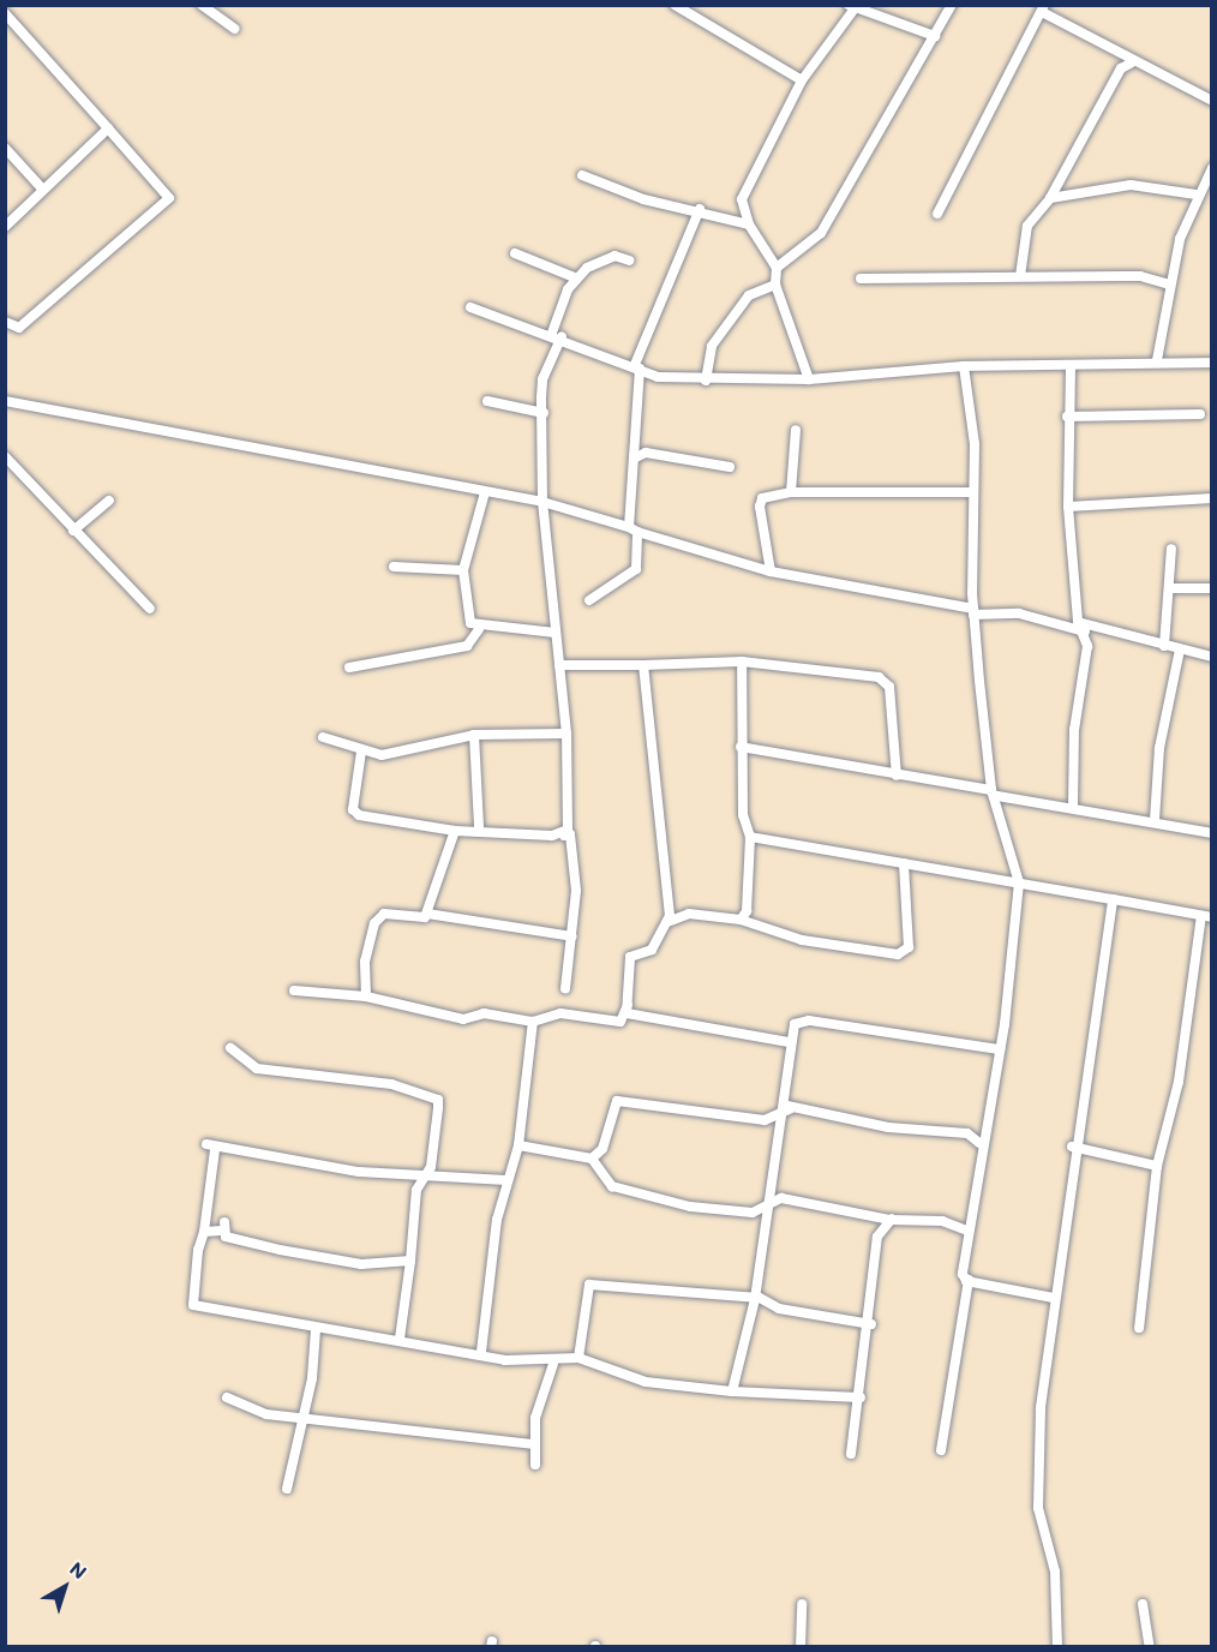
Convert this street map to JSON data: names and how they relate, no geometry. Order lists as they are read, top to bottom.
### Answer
{
  "north": "top right"
}
